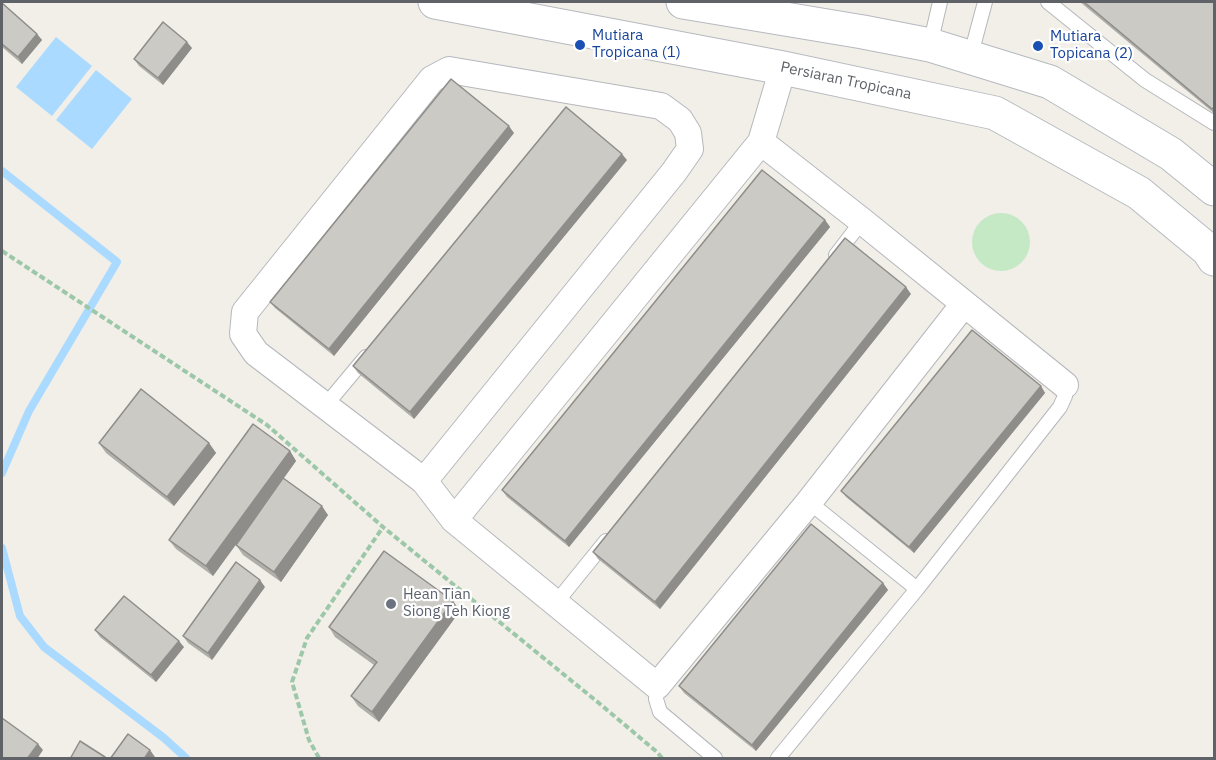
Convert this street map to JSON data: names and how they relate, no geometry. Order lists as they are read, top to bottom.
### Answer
{
  "streets": {
    "main road": ["Persiaran Tropicana"]
  },
  "places": ["Mutiara Tropicana (1)", "Mutiara Topicana (2)", "Hean Tian Siong Teh Kiong"]
}
